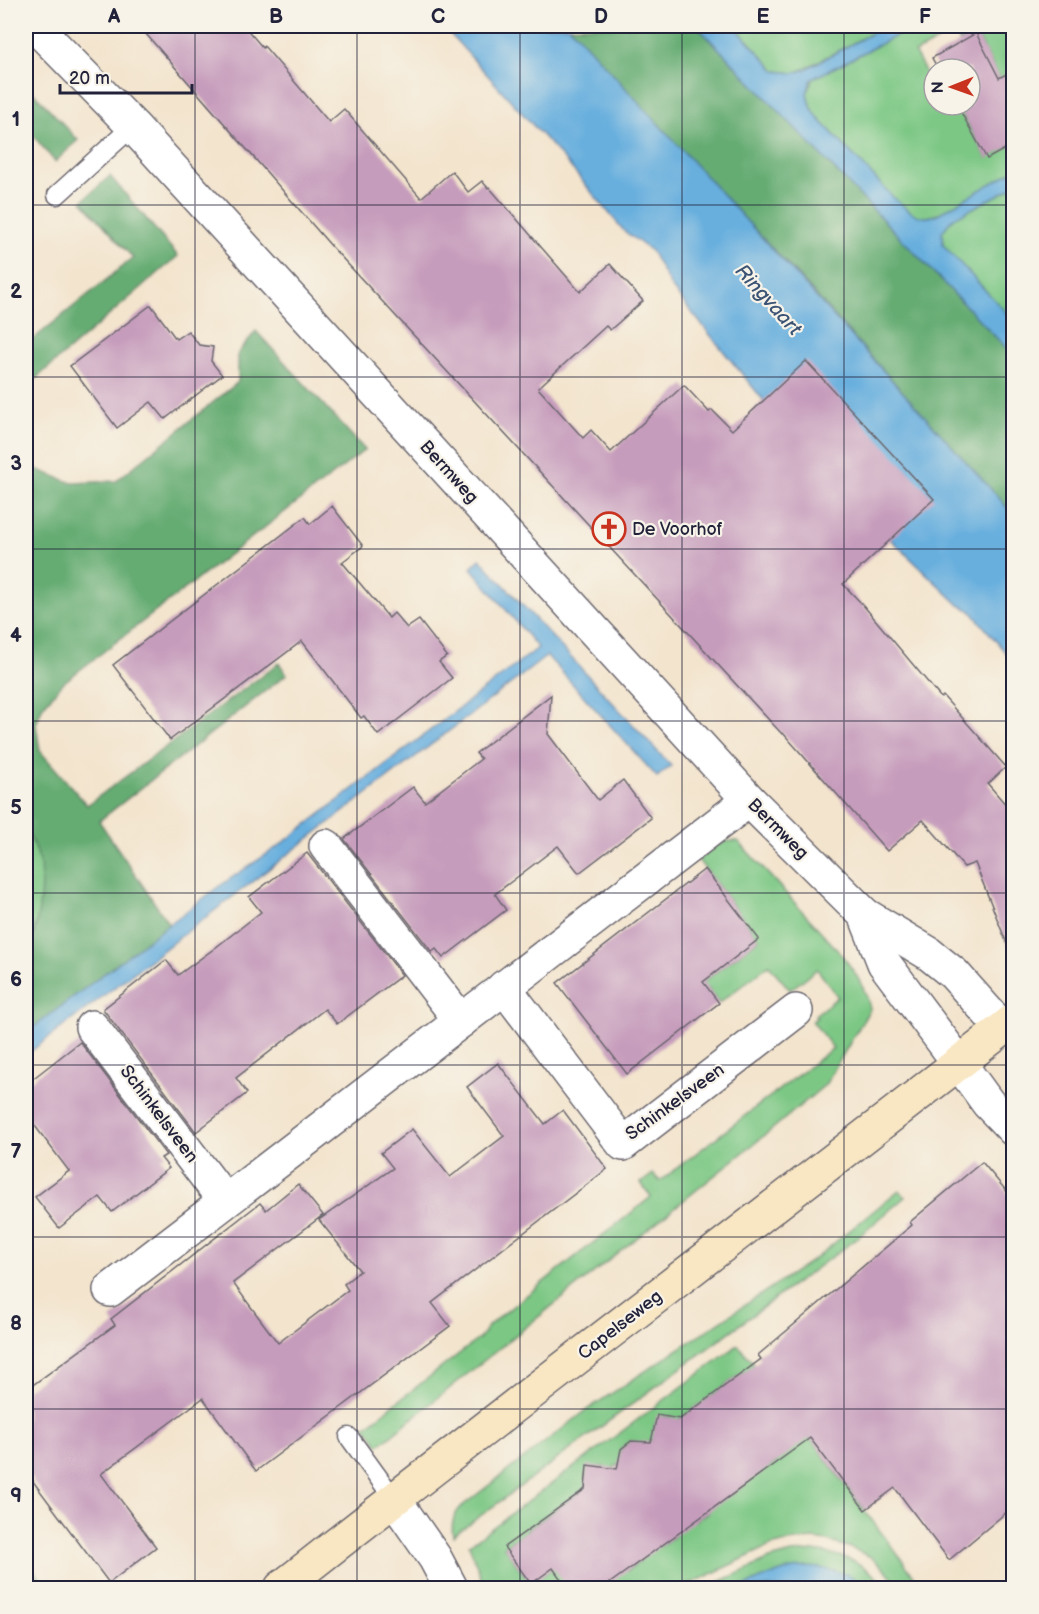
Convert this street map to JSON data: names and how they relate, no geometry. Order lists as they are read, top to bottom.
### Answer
{
  "streets": {
    "main road": ["Capelseweg"],
    "street": ["Bermweg", "Schinkelsveen"]
  },
  "crossings": [
    ["Bermweg", "Capelseweg"]
  ],
  "water": ["Ringvaart"],
  "places": {
    "church": ["De Voorhof"]
  },
  "scale_bar": "20 m",
  "north": "left",
  "grid": {
    "columns": [
      "A",
      "B",
      "C",
      "D",
      "E",
      "F"
    ],
    "rows": [
      "1",
      "2",
      "3",
      "4",
      "5",
      "6",
      "7",
      "8",
      "9"
    ]
  }
}
